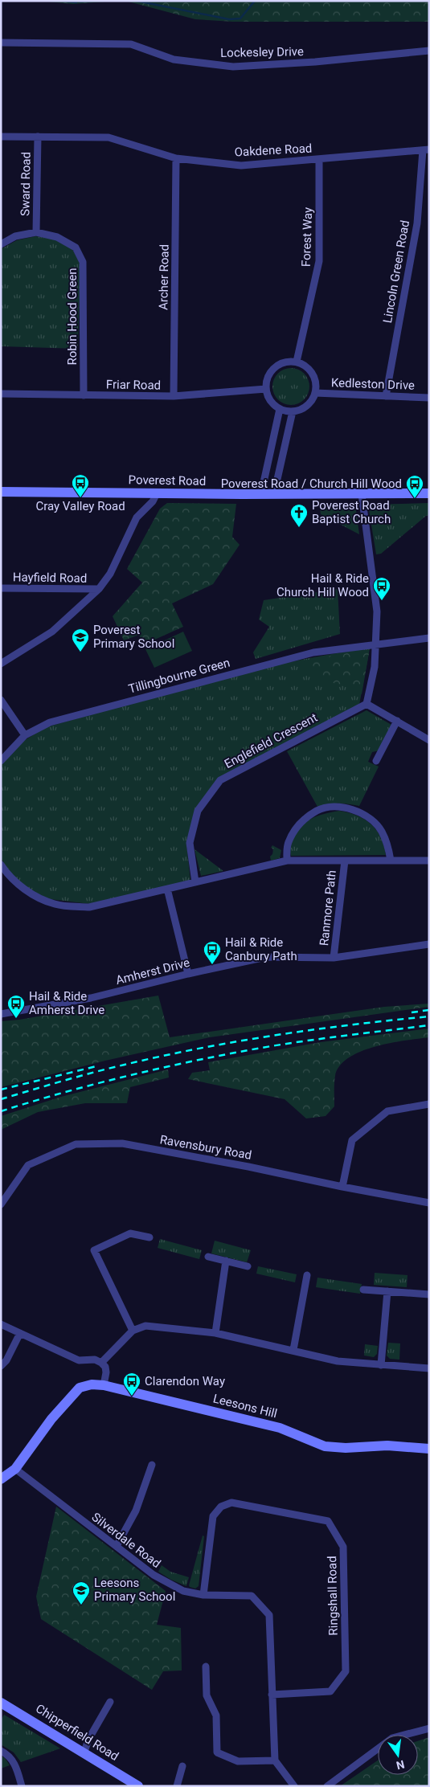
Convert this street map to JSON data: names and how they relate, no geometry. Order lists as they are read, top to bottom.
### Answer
{
  "streets": {
    "street": [
      "Lockesley Drive",
      "Oakdene Road",
      "Sward Road",
      "Forest Way",
      "Lincoln Green Road",
      "Archer Road",
      "Robin Hood Green",
      "Kedleston Drive",
      "Friar Road",
      "Poverest Road",
      "Hayfield Road",
      "Tillingbourne Green",
      "Englefield Crescent",
      "Ranmore Path",
      "Amherst Drive",
      "Ravensbury Road",
      "Leesons Hill",
      "Silverdale Road",
      "Ringshall Road",
      "Chipperfield Road"
    ]
  },
  "crossings": [
    ["Oakdene Road", "Sward Road"],
    ["Oakdene Road", "Forest Way"],
    ["Oakdene Road", "Lincoln Green Road"],
    ["Oakdene Road", "Archer Road"],
    ["Sward Road", "Robin Hood Green"],
    ["Forest Way", "Kedleston Drive"],
    ["Forest Way", "Friar Road"],
    ["Lincoln Green Road", "Kedleston Drive"],
    ["Archer Road", "Friar Road"],
    ["Robin Hood Green", "Friar Road"],
    ["Kedleston Drive", "Friar Road"],
    ["Ranmore Path", "Amherst Drive"],
    ["Leesons Hill", "Silverdale Road"],
    ["Silverdale Road", "Ringshall Road"]
  ],
  "places": {
    "bus stop": [
      "Cray Valley Road",
      "Poverest Road / Church Hill Wood",
      "Hail & Ride Church Hill Wood",
      "Hail & Ride Canbury Path",
      "Hail & Ride Amherst Drive",
      "Clarendon Way"
    ],
    "church": ["Poverest Road Baptist Church"],
    "school or university": ["Poverest Primary School", "Leesons Primary School"]
  },
  "north": "bottom"
}
